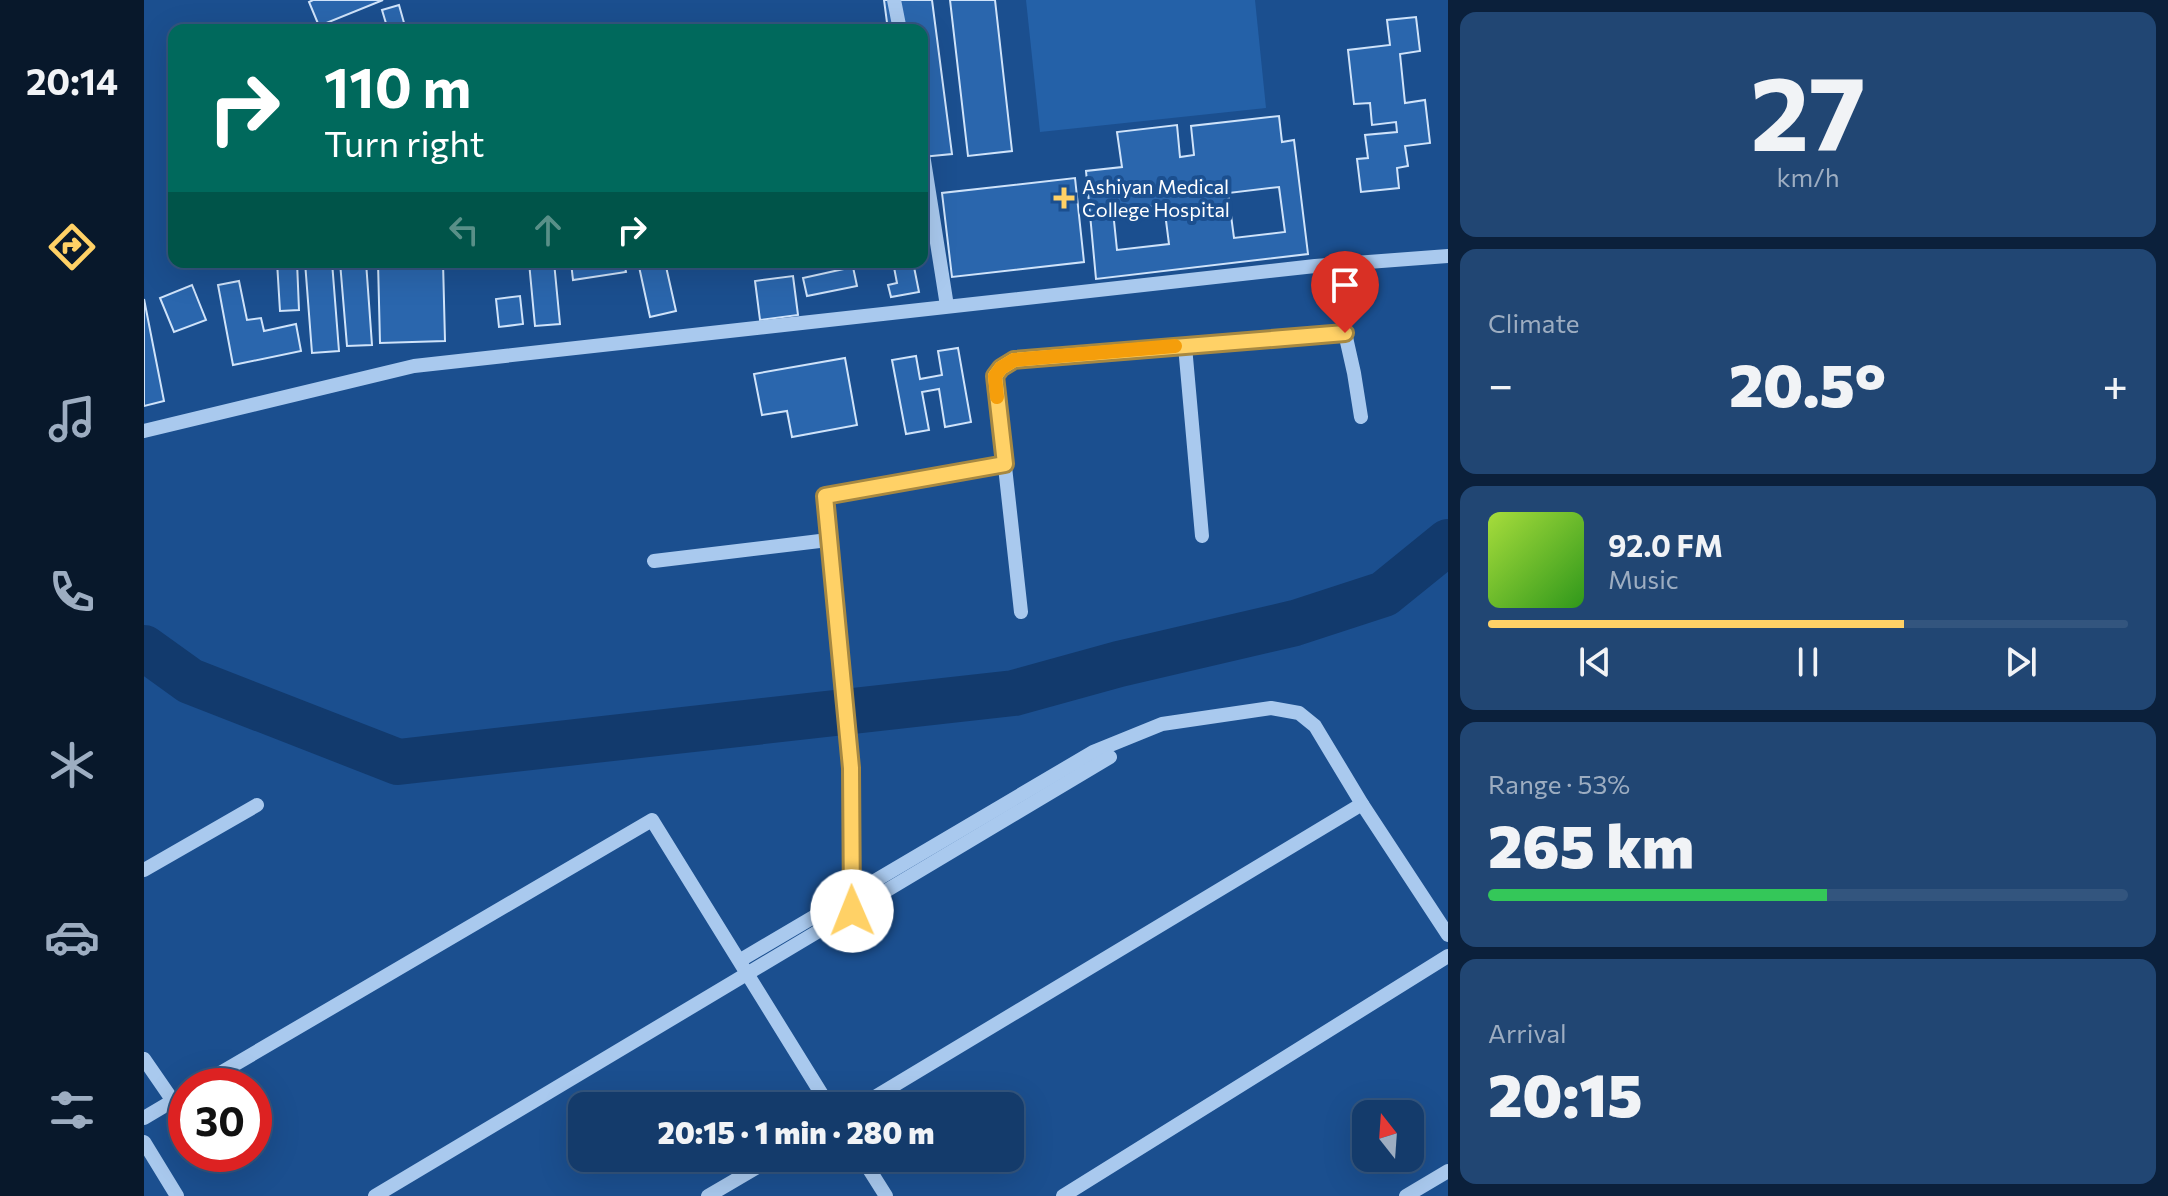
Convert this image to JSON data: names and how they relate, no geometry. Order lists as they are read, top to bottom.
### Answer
{
  "places": {
    "health": ["Ashiyan Medical College Hospital"]
  },
  "north": "top",
  "page": {
    "tabs": "20:14",
    "tile": [
      ["27", "km/h"],
      "Climate",
      ["Range · 53%", "265 km"],
      ["Arrival", "20:15"]
    ],
    "turn": ["110 m", "Turn right"],
    "heat": ["−", "20.5°", "+"],
    "song": ["92.0 FM", "Music"],
    "limit": "30",
    "trip": "20:15 · 1 min · 280 m"
  }
}
